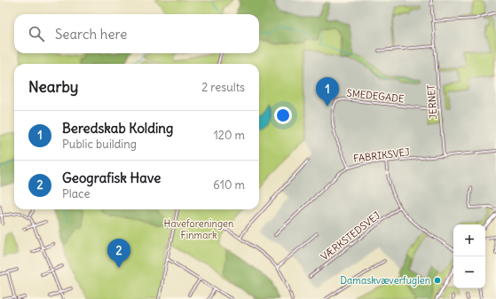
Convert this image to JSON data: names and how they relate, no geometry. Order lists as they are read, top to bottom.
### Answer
{
  "streets": {
    "street": [
      "SMEDEGADE",
      "JERNET",
      "FABRIKSVEJ",
      "VÆRKSTEDSVEJ"
    ]
  },
  "crossings": [
    ["SMEDEGADE", "JERNET"],
    ["SMEDEGADE", "FABRIKSVEJ"],
    ["JERNET", "FABRIKSVEJ"]
  ],
  "parks": ["Haveforeningen Finmark"],
  "places": ["Damaskvæverfuglen"],
  "page": {
    "search": "Search here",
    "heading": ["Nearby", "2 results"],
    "pins": ["1", "2"],
    "list": [
      {
        "mark": "1",
        "name": "Beredskab Kolding",
        "note": "Public building",
        "value": "120 m"
      },
      {
        "mark": "2",
        "name": "Geografisk Have",
        "note": "Place",
        "value": "610 m"
      }
    ],
    "map_buttons": ["+", "−"]
  }
}
